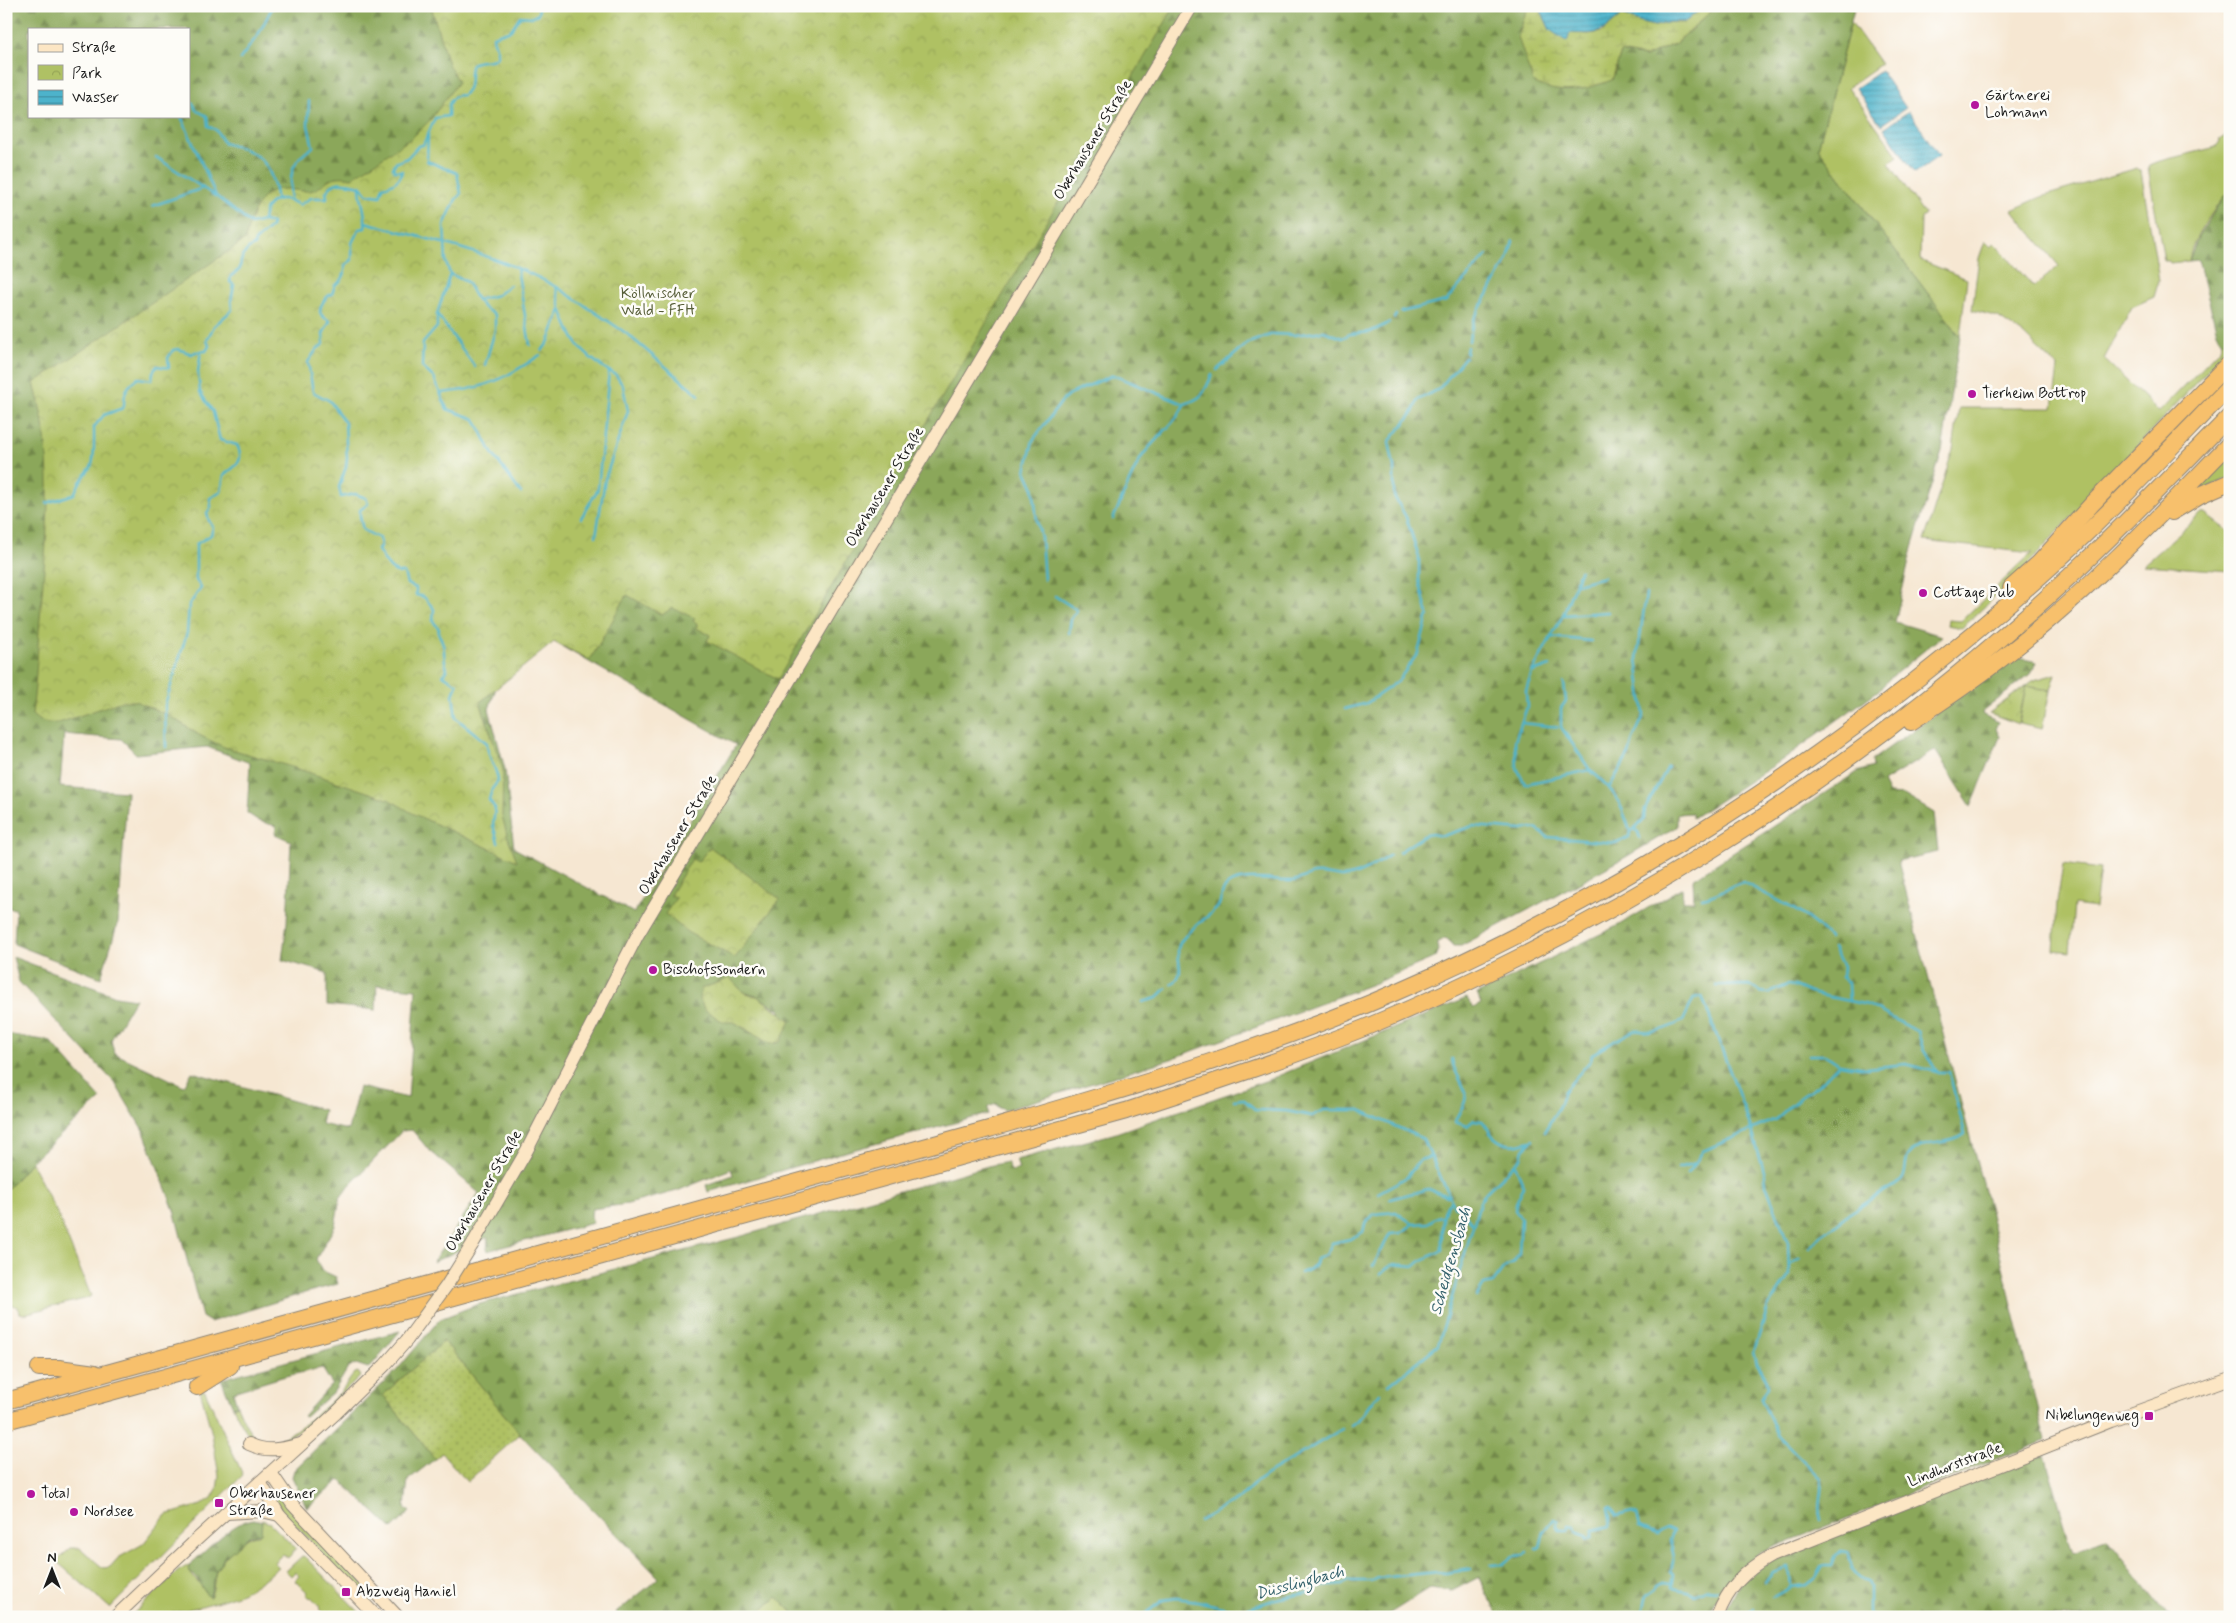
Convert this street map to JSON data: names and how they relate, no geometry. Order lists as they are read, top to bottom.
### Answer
{
  "streets": {
    "main road": ["Oberhausener Straße", "Lindhorststraße"]
  },
  "water": ["Scheidgensbach", "Düsslingbach"],
  "parks": ["Köllnischer Wald - FFH"],
  "places": {
    "other": [
      "Gärtnerei Lohmann",
      "Tierheim Bottrop",
      "Cottage Pub",
      "Bischofssondern",
      "Total",
      "Nordsee"
    ],
    "transit": ["Nibelungenweg", "Oberhausener Straße", "Abzweig Haniel"]
  },
  "legend": ["Straße", "Park", "Wasser"],
  "north": "top"
}
